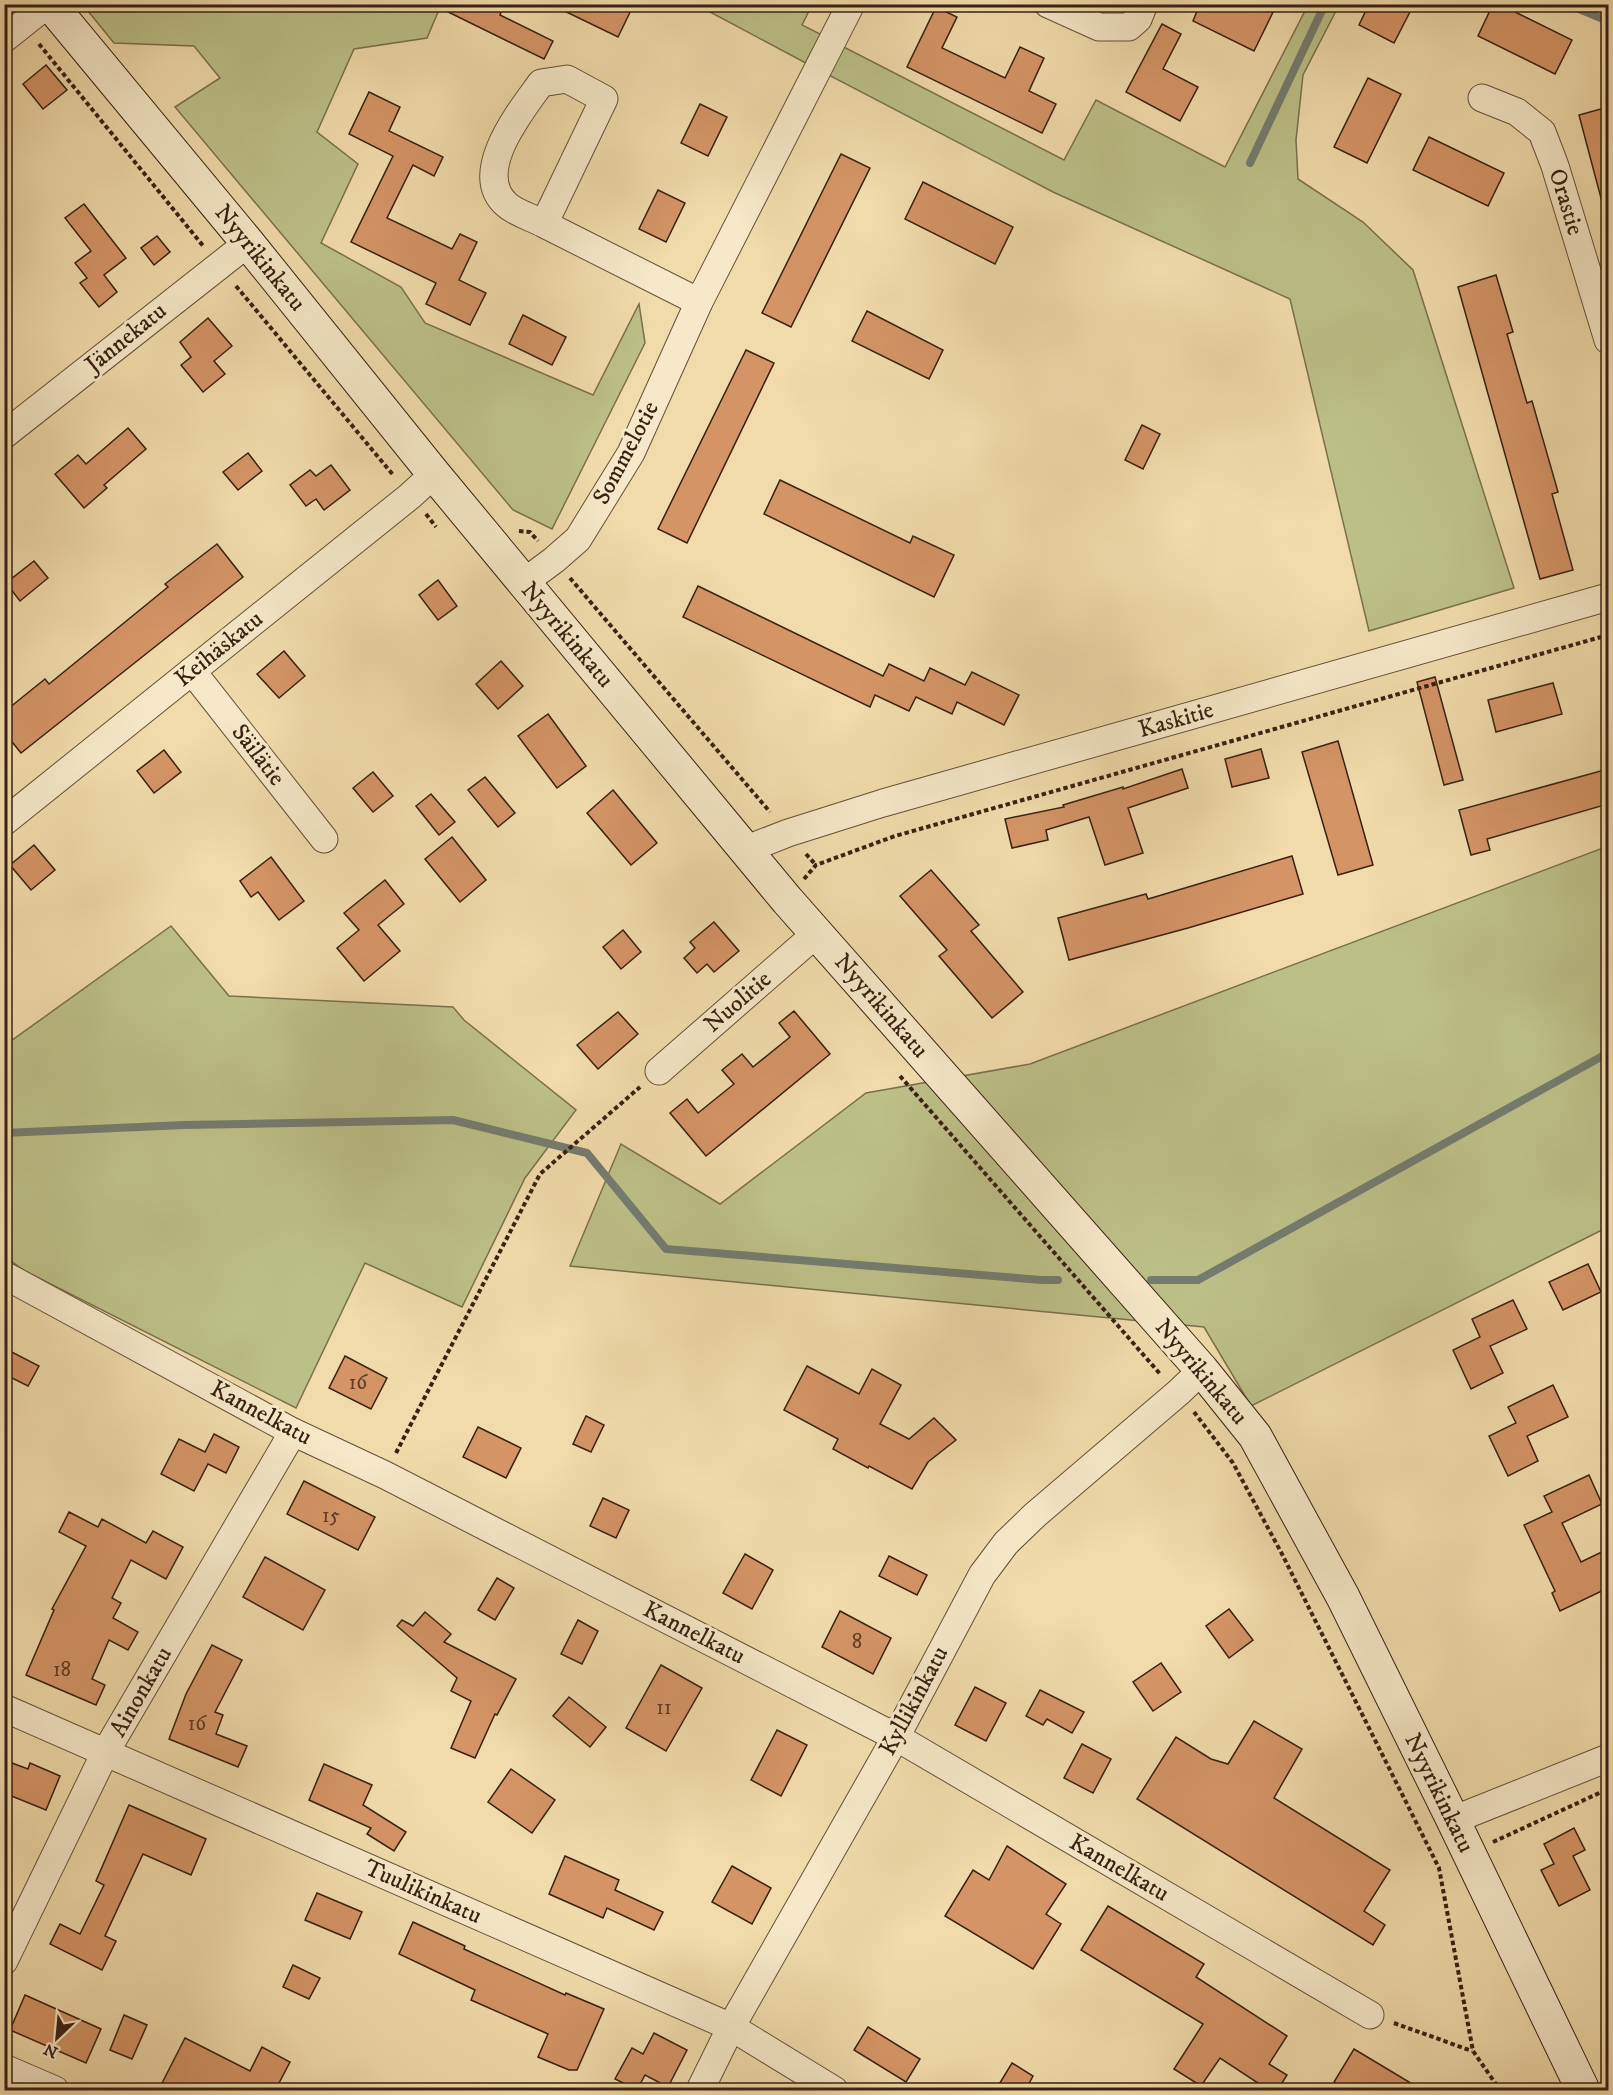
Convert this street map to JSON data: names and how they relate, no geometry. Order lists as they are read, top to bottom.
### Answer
{
  "streets": {
    "street": [
      "Orastie",
      "Nyyrikinkatu",
      "Jännekatu",
      "Sommelotie",
      "Keihäskatu",
      "Kaskitie",
      "Säilätie",
      "Nuolitie",
      "Kannelkatu",
      "Ainonkatu",
      "Kyllikinkatu",
      "Tuulikinkatu"
    ]
  },
  "crossings": [
    ["Nyyrikinkatu", "Jännekatu"],
    ["Nyyrikinkatu", "Sommelotie"],
    ["Nyyrikinkatu", "Keihäskatu"],
    ["Nyyrikinkatu", "Kaskitie"],
    ["Nyyrikinkatu", "Nuolitie"],
    ["Nyyrikinkatu", "Kyllikinkatu"],
    ["Keihäskatu", "Säilätie"],
    ["Kannelkatu", "Ainonkatu"],
    ["Kannelkatu", "Kyllikinkatu"],
    ["Ainonkatu", "Tuulikinkatu"],
    ["Kyllikinkatu", "Tuulikinkatu"]
  ],
  "house_numbers": [
    "16",
    "15",
    "8",
    "18",
    "11",
    "16"
  ],
  "north": "bottom left"
}
